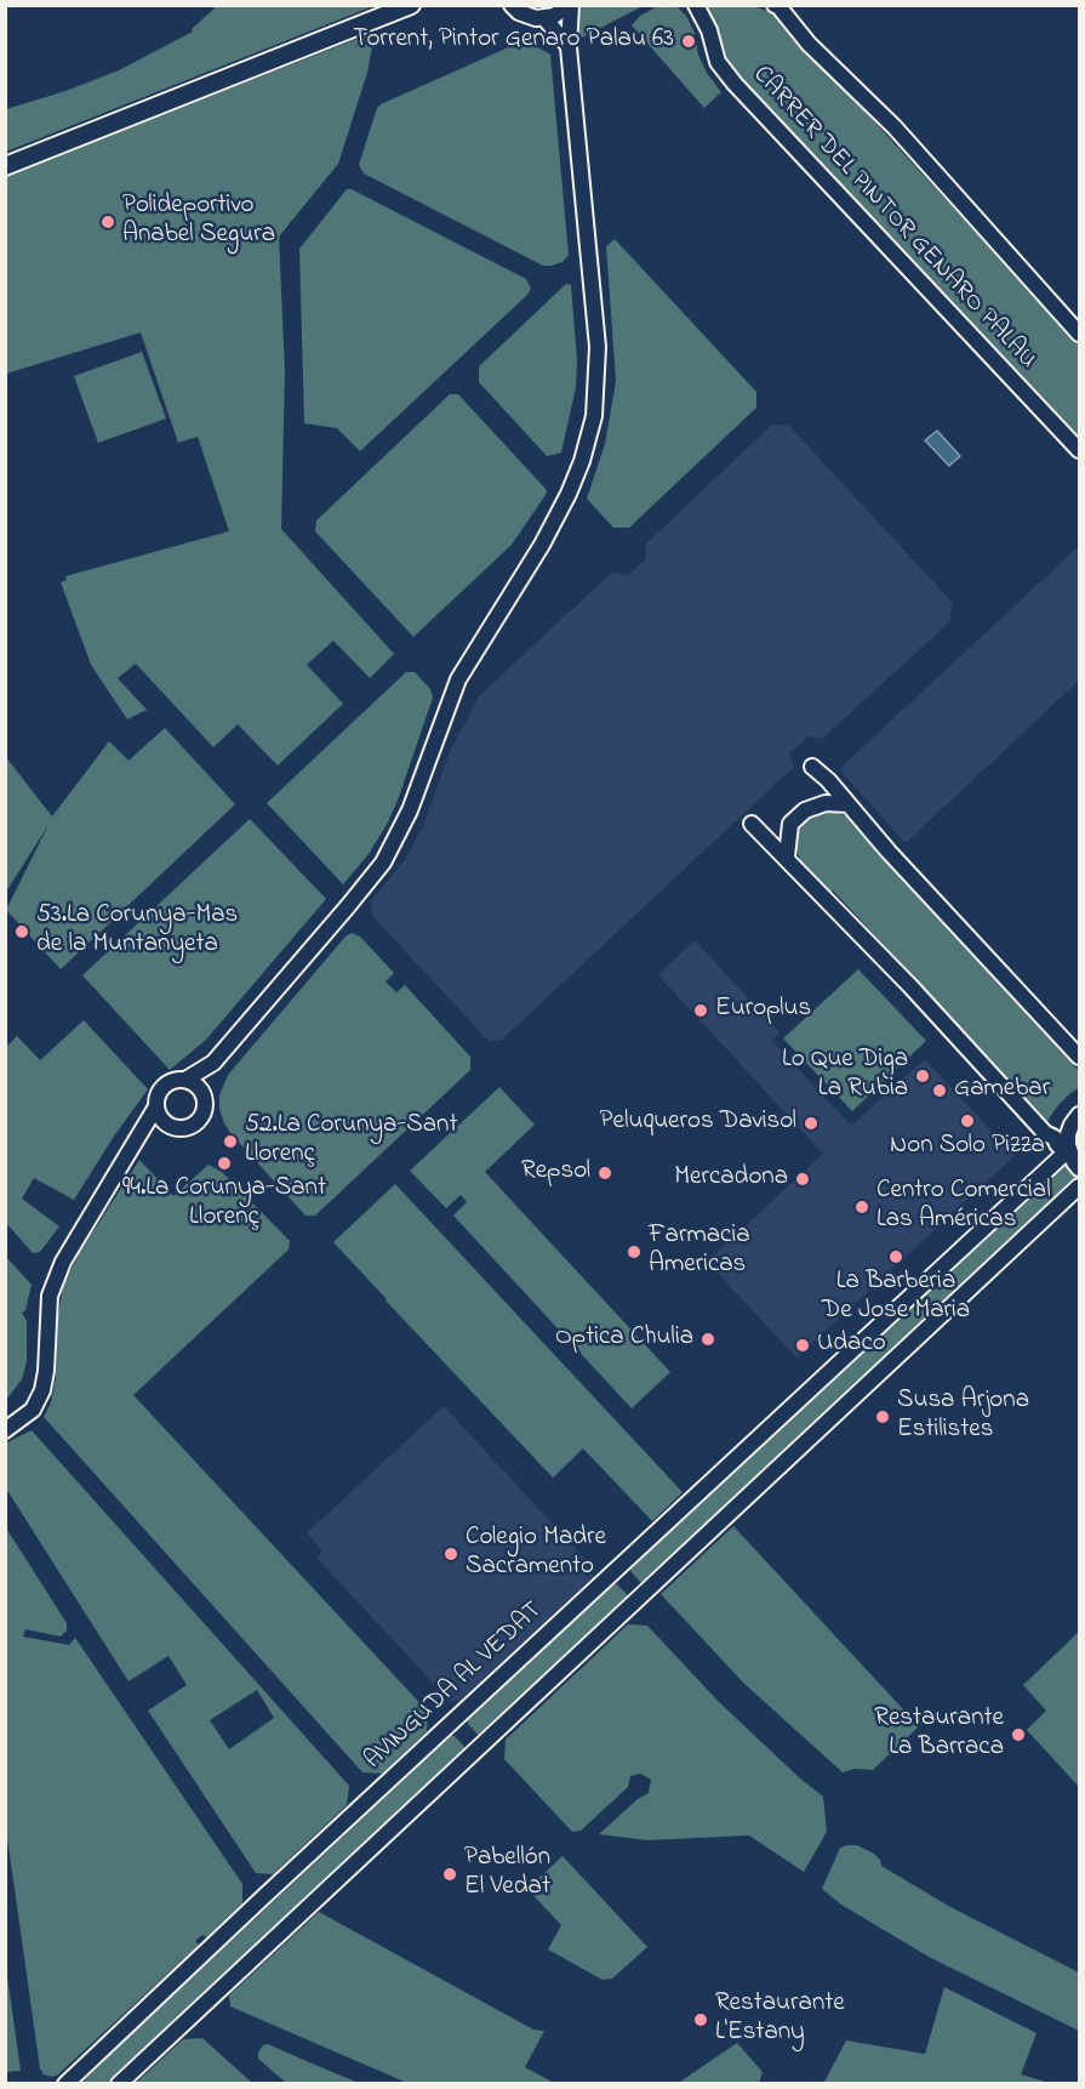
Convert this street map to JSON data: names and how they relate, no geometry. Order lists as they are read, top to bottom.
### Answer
{
  "streets": {
    "street": ["CARRER DEL PINTOR GENARO PALAU", "AVINGUDA AL VEDAT"]
  },
  "places": [
    "Torrent, Pintor Genaro Palau 63",
    "Polideportivo Anabel Segura",
    "53.La Corunya-Mas de la Muntanyeta",
    "Europlus",
    "Lo Que Diga La Rubia",
    "Gamebar",
    "Non Solo Pizza",
    "Peluqueros Davisol",
    "52.La Corunya-Sant Llorenç",
    "94.La Corunya-Sant Llorenç",
    "Repsol",
    "Mercadona",
    "Centro Comercial Las Américas",
    "Farmacia Americas",
    "La Barberia De Jose Maria",
    "Optica Chulia",
    "Udaco",
    "Susa Arjona Estilistes",
    "Colegio Madre Sacramento",
    "Restaurante La Barraca",
    "Pabellón El Vedat",
    "Restaurante L'Estany"
  ]
}
